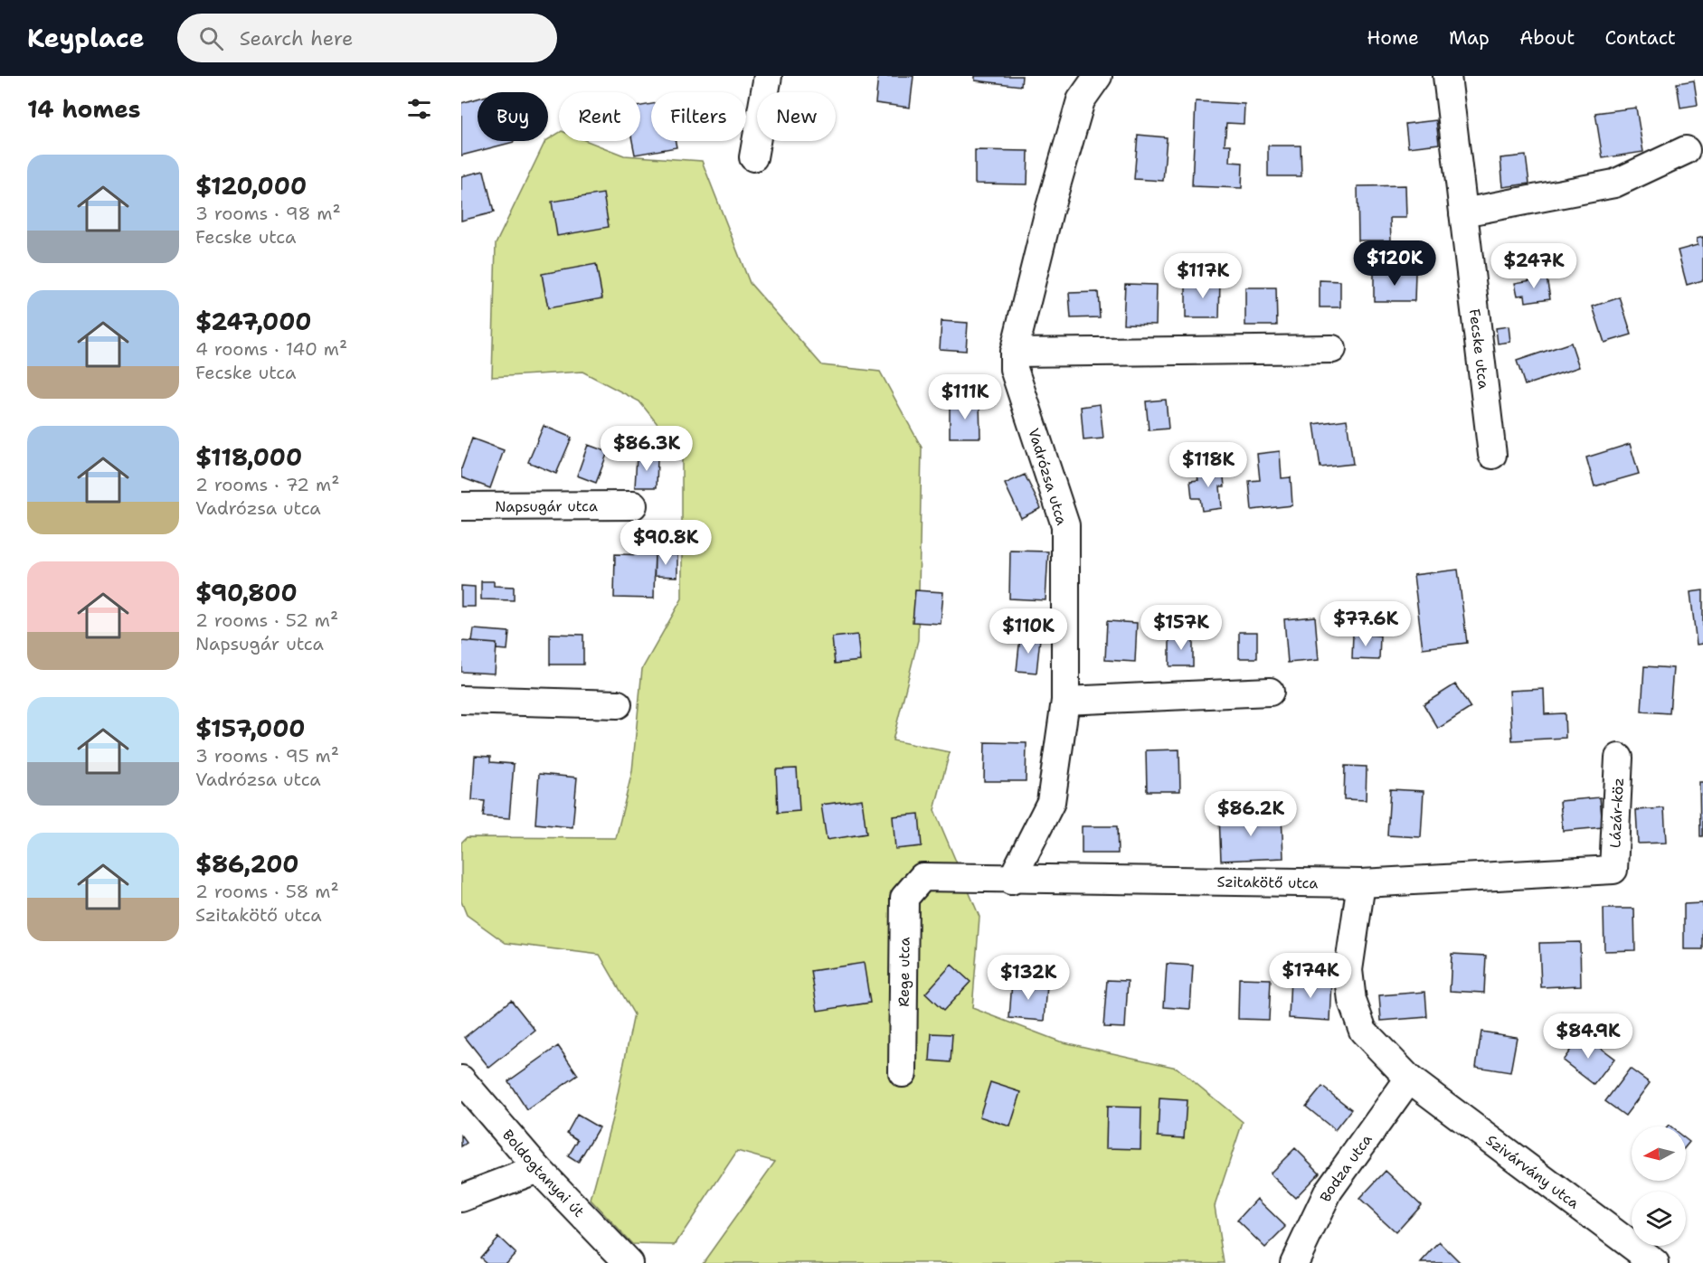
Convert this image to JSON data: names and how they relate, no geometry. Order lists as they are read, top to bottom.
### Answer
{
  "streets": {
    "street": [
      "Fecske utca",
      "Vadrózsa utca",
      "Napsugár utca",
      "Lázár-köz",
      "Szitakötő utca",
      "Rege utca",
      "Bodza utca",
      "Szivárvány utca",
      "Boldogtanyai út"
    ]
  },
  "crossings": [
    ["Vadrózsa utca", "Szitakötő utca"],
    ["Lázár-köz", "Szitakötő utca"],
    ["Szitakötő utca", "Rege utca"],
    ["Szitakötő utca", "Szivárvány utca"],
    ["Bodza utca", "Szivárvány utca"]
  ],
  "north": "left",
  "page": {
    "header": "Keyplace",
    "search": "Search here",
    "nav": [
      "Home",
      "Map",
      "About",
      "Contact"
    ],
    "heading": "14 homes",
    "chip": [
      "Buy",
      "Rent",
      "Filters",
      "New"
    ],
    "list": [
      {
        "name": "$120,000",
        "note": "3 rooms · 98 m² · Fecske utca"
      },
      {
        "name": "$247,000",
        "note": "4 rooms · 140 m² · Fecske utca"
      },
      {
        "name": "$118,000",
        "note": "2 rooms · 72 m² · Vadrózsa utca"
      },
      {
        "name": "$90,800",
        "note": "2 rooms · 52 m² · Napsugár utca"
      },
      {
        "name": "$157,000",
        "note": "3 rooms · 95 m² · Vadrózsa utca"
      },
      {
        "name": "$86,200",
        "note": "2 rooms · 58 m² · Szitakötő utca"
      }
    ],
    "price": [
      "$120K",
      "$247K",
      "$117K",
      "$111K",
      "$86.3K",
      "$118K",
      "$90.8K",
      "$77.6K",
      "$157K",
      "$110K",
      "$86.2K",
      "$174K",
      "$132K",
      "$84.9K"
    ]
  }
}
